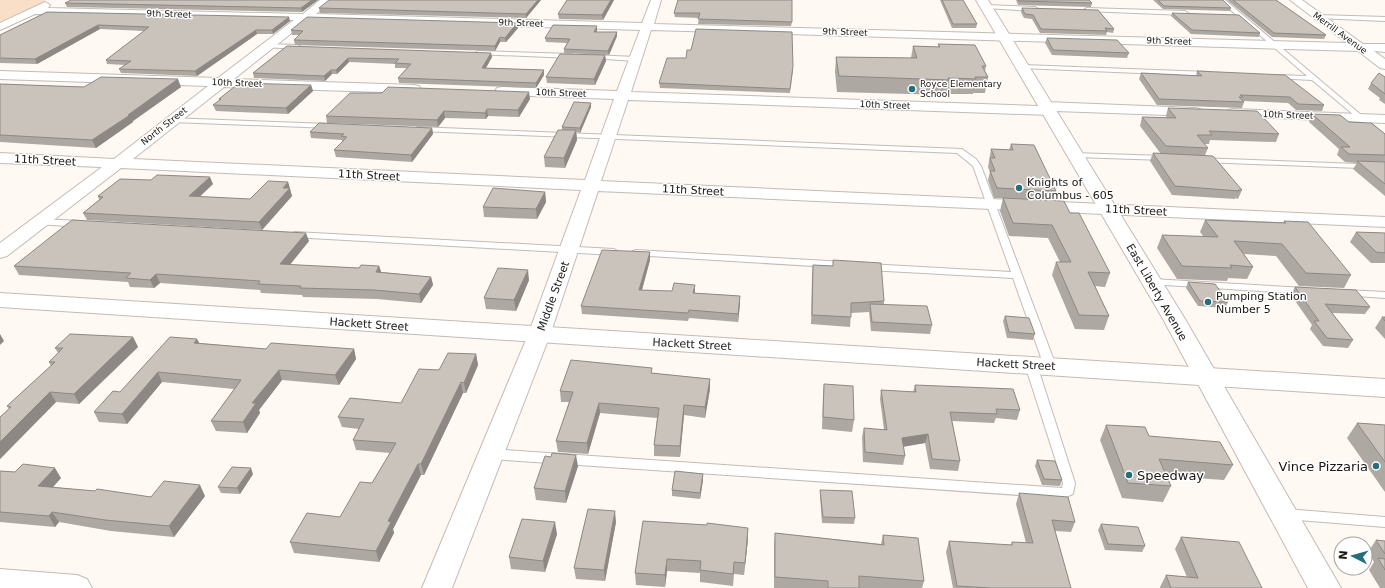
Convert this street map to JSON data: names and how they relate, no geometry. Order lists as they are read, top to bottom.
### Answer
{
  "streets": {
    "street": [
      "9th Street",
      "Merrill Avenue",
      "10th Street",
      "North Street",
      "11th Street",
      "East Liberty Avenue",
      "Middle Street",
      "Hackett Street"
    ]
  },
  "crossings": [
    ["9th Street", "Merrill Avenue"],
    ["9th Street", "North Street"],
    ["9th Street", "East Liberty Avenue"],
    ["9th Street", "Middle Street"],
    ["10th Street", "North Street"],
    ["10th Street", "East Liberty Avenue"],
    ["10th Street", "Middle Street"],
    ["North Street", "11th Street"],
    ["11th Street", "East Liberty Avenue"],
    ["11th Street", "Middle Street"],
    ["East Liberty Avenue", "Hackett Street"],
    ["Middle Street", "Hackett Street"]
  ],
  "places": [
    "Royce Elementary School",
    "Knights of Columbus - 605",
    "Pumping Station Number 5",
    "Vince Pizzaria",
    "Speedway"
  ],
  "north": "left"
}
